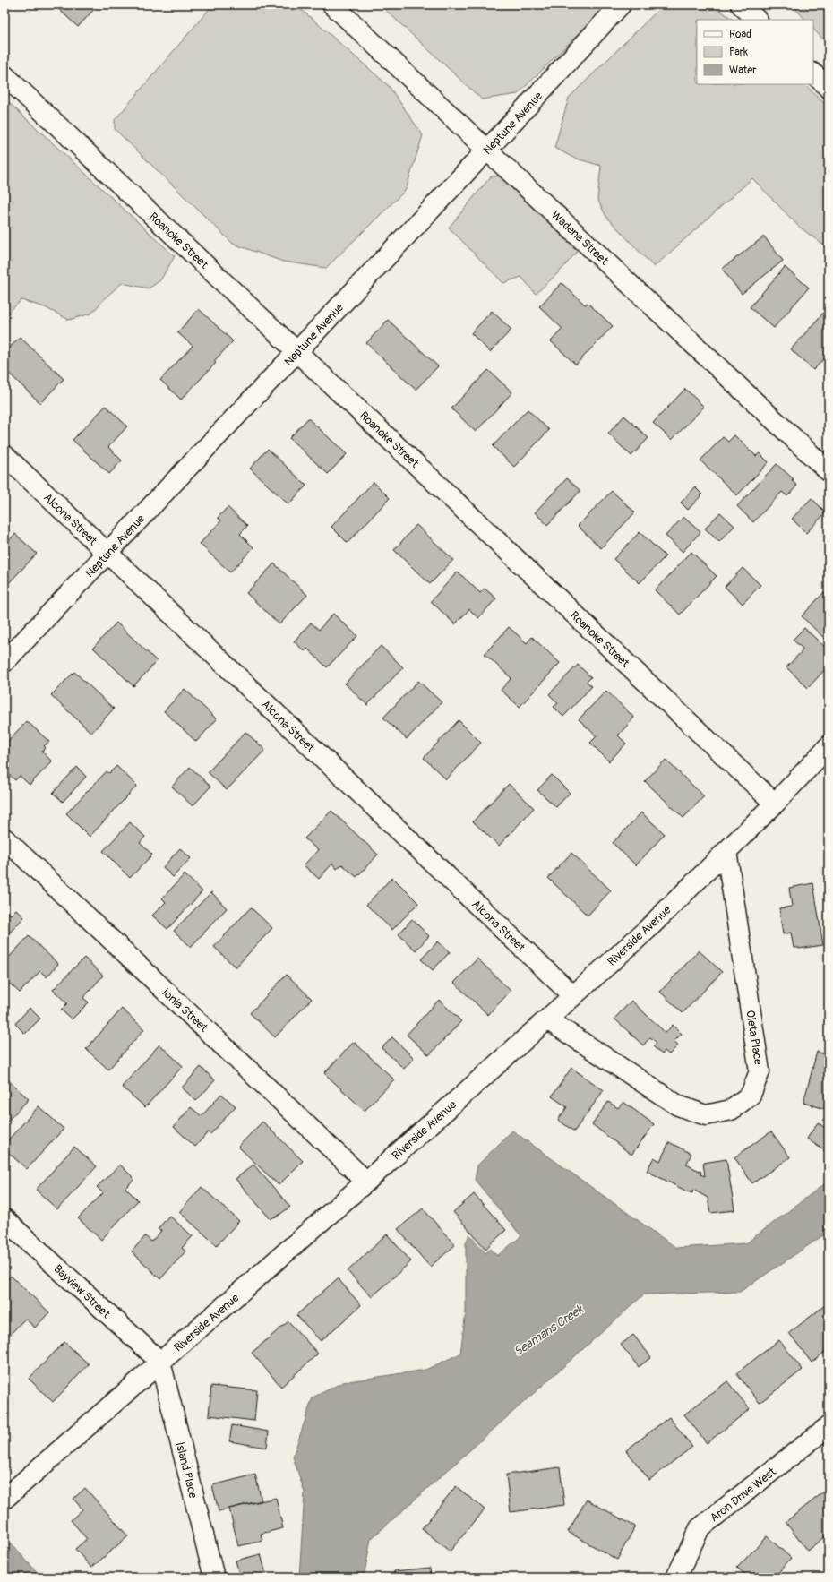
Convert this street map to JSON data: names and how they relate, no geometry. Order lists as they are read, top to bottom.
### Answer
{
  "streets": {
    "street": [
      "Neptune Avenue",
      "Wadena Street",
      "Roanoke Street",
      "Alcona Street",
      "Riverside Avenue",
      "Ionia Street",
      "Oleta Place",
      "Bayview Street",
      "Island Place",
      "Aron Drive West"
    ]
  },
  "crossings": [
    ["Neptune Avenue", "Wadena Street"],
    ["Neptune Avenue", "Roanoke Street"],
    ["Neptune Avenue", "Alcona Street"],
    ["Roanoke Street", "Riverside Avenue"],
    ["Alcona Street", "Riverside Avenue"],
    ["Riverside Avenue", "Ionia Street"],
    ["Riverside Avenue", "Oleta Place"],
    ["Riverside Avenue", "Bayview Street"],
    ["Riverside Avenue", "Island Place"],
    ["Bayview Street", "Island Place"]
  ],
  "water": ["Seamans Creek"],
  "legend": ["Road", "Park", "Water"]
}
